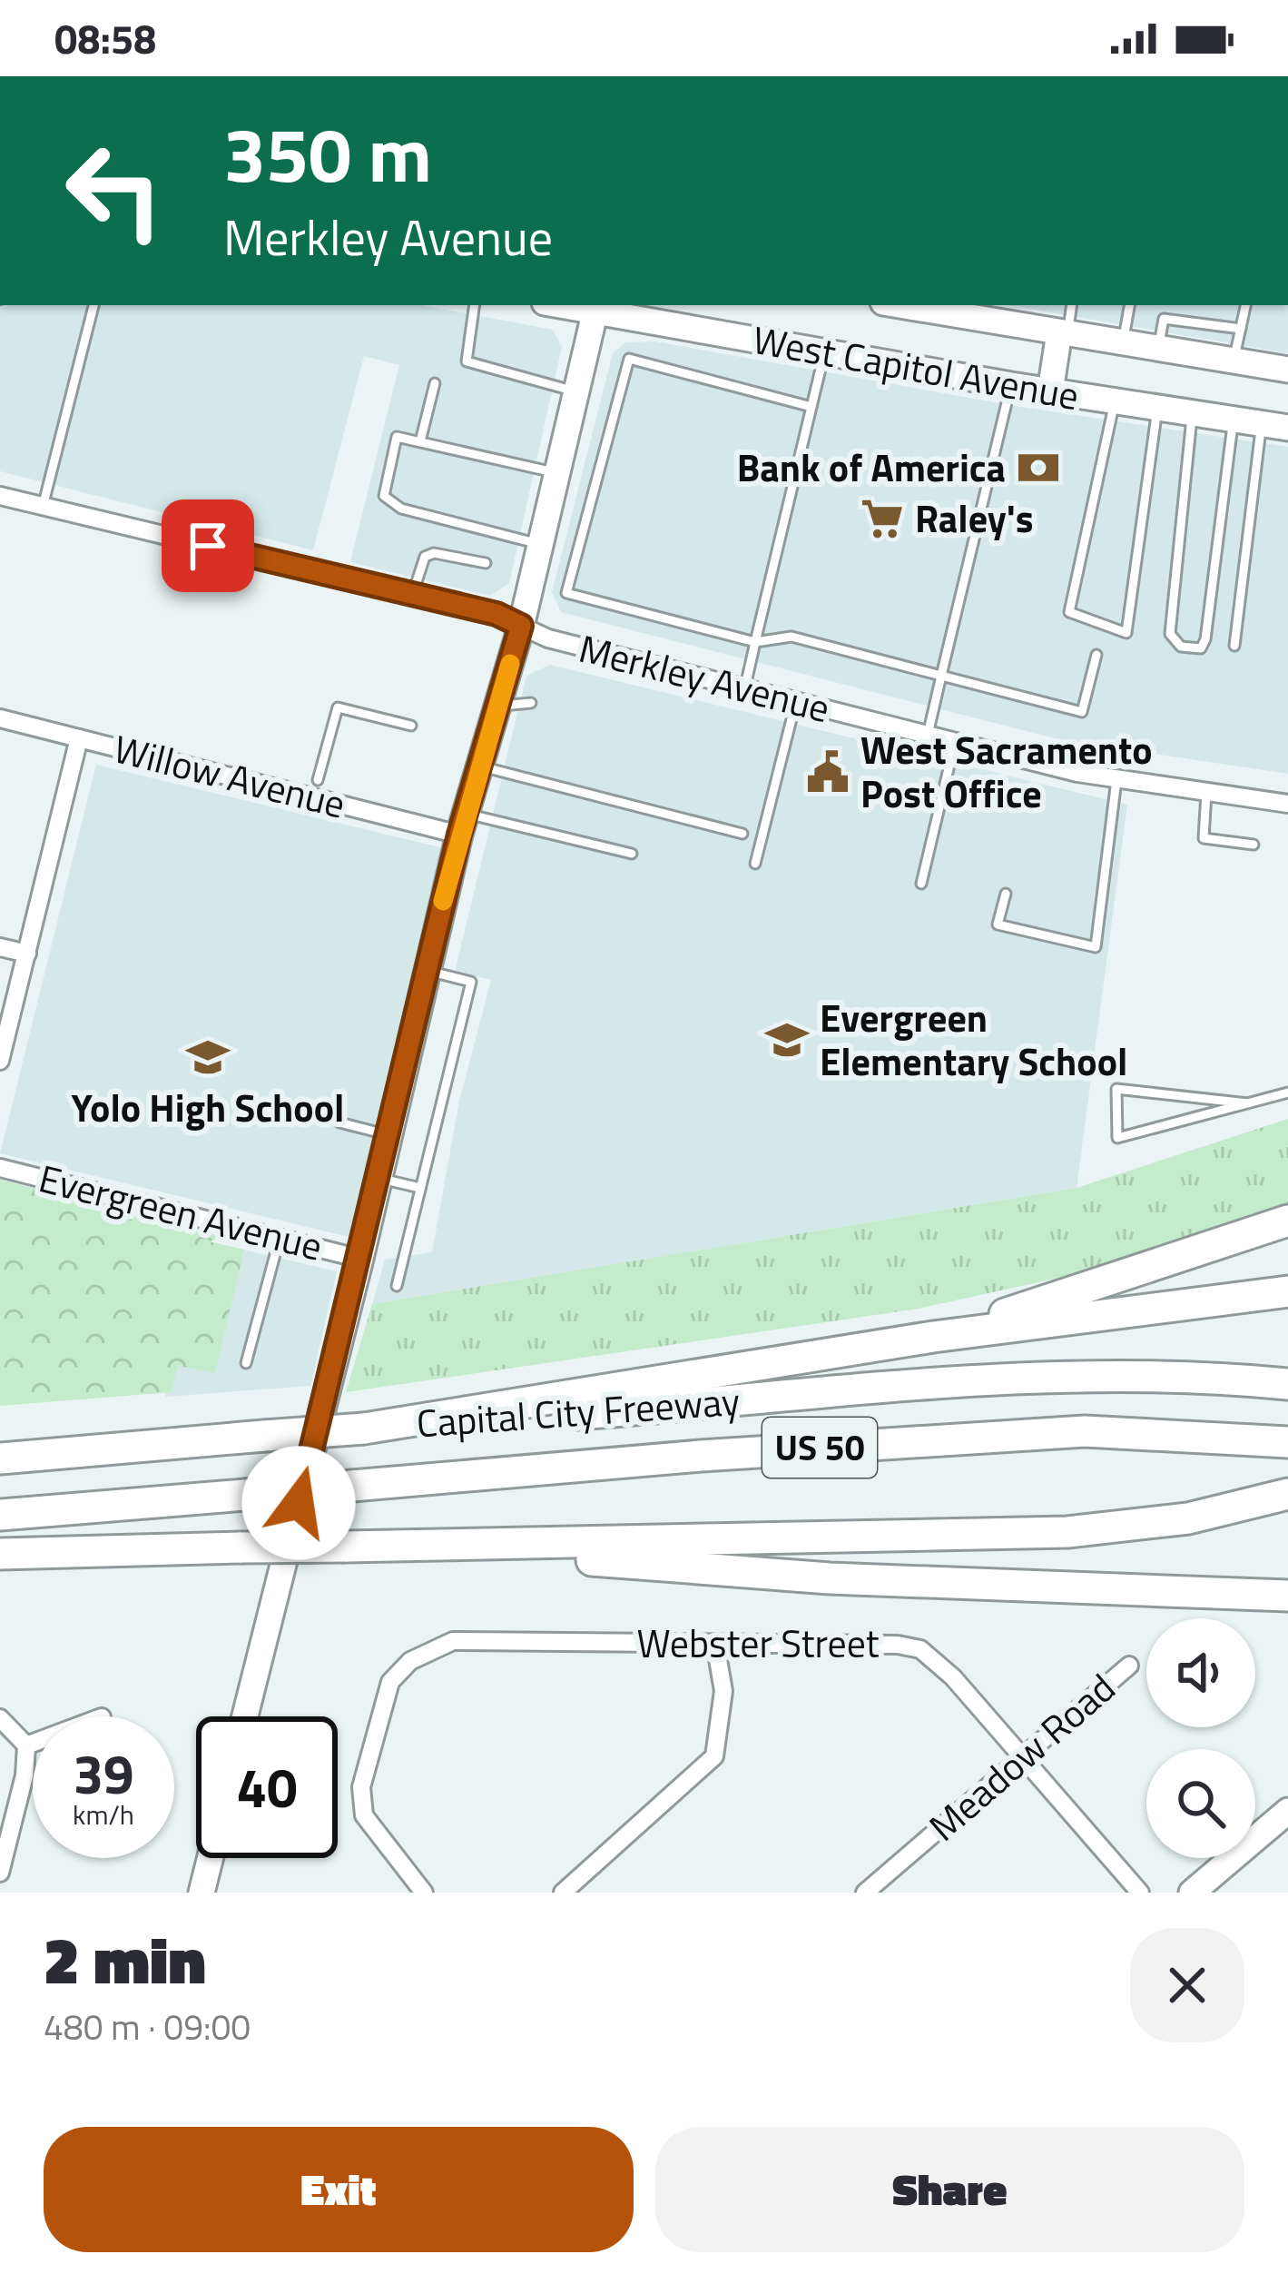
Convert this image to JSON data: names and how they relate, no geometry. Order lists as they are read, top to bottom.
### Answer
{
  "streets": {
    "highway": ["Capital City Freeway", "US 50"],
    "street": [
      "West Capitol Avenue",
      "Merkley Avenue",
      "Willow Avenue",
      "Evergreen Avenue",
      "Webster Street",
      "Meadow Road"
    ]
  },
  "crossings": [
    ["Webster Street", "Meadow Road"]
  ],
  "places": {
    "bank": ["Bank of America"],
    "supermarket": ["Raley's"],
    "public building": ["West Sacramento Post Office"],
    "school or university": ["Evergreen Elementary School", "Yolo High School"]
  },
  "page": {
    "status": "08:58",
    "turn": ["350 m", "Merkley Avenue"],
    "speed": "39 km/h",
    "limit": "40",
    "heading": ["2 min", "480 m · 09:00"],
    "buttons": ["Exit", "Share"]
  }
}
